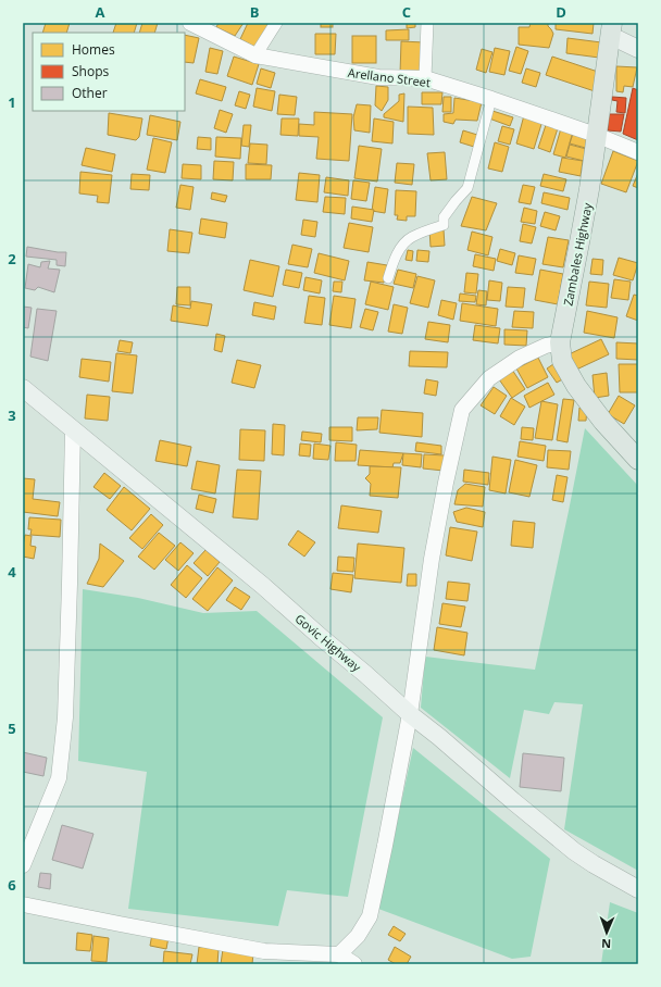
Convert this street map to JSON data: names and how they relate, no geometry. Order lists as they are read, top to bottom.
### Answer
{
  "streets": {
    "main road": ["Zambales Highway", "Govic Highway"],
    "street": ["Arellano Street"]
  },
  "crossings": [
    ["Arellano Street", "Zambales Highway"]
  ],
  "legend": ["Homes", "Shops", "Other"],
  "north": "bottom",
  "grid": {
    "columns": [
      "A",
      "B",
      "C",
      "D"
    ],
    "rows": [
      "1",
      "2",
      "3",
      "4",
      "5",
      "6"
    ]
  }
}
